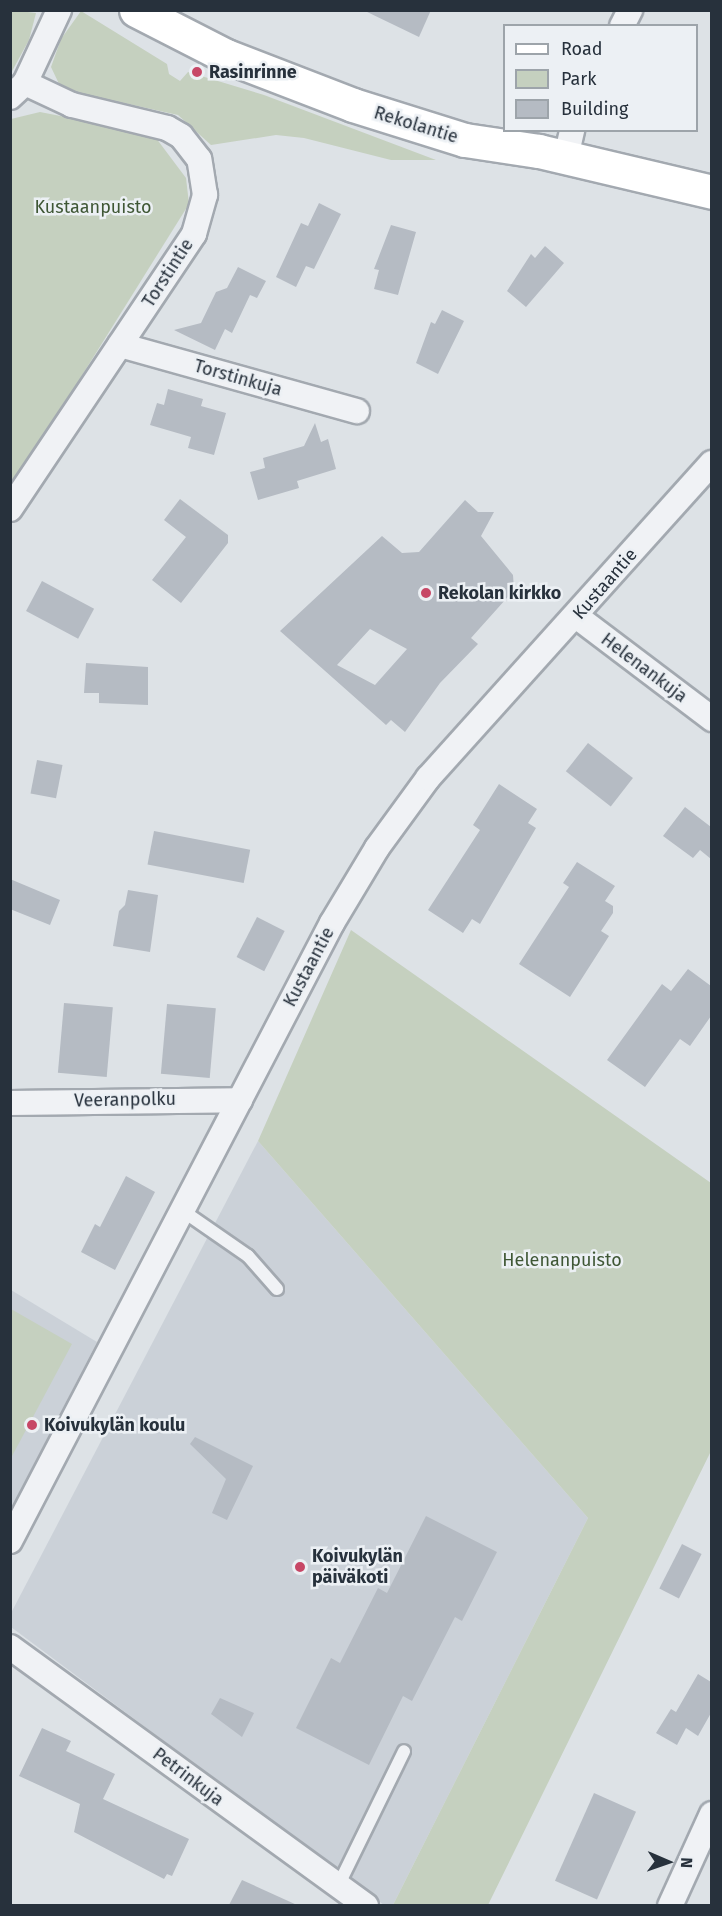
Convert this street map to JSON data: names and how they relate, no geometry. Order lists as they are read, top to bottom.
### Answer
{
  "streets": {
    "main road": ["Rekolantie"],
    "street": [
      "Torstintie",
      "Torstinkuja",
      "Kustaantie",
      "Helenankuja",
      "Veeranpolku",
      "Petrinkuja"
    ]
  },
  "crossings": [
    ["Torstintie", "Torstinkuja"],
    ["Kustaantie", "Helenankuja"],
    ["Kustaantie", "Veeranpolku"]
  ],
  "parks": ["Kustaanpuisto", "Helenanpuisto"],
  "places": [
    "Rasinrinne",
    "Rekolan kirkko",
    "Koivukylän koulu",
    "Koivukylän päiväkoti"
  ],
  "legend": ["Road", "Park", "Building"],
  "north": "right"
}
